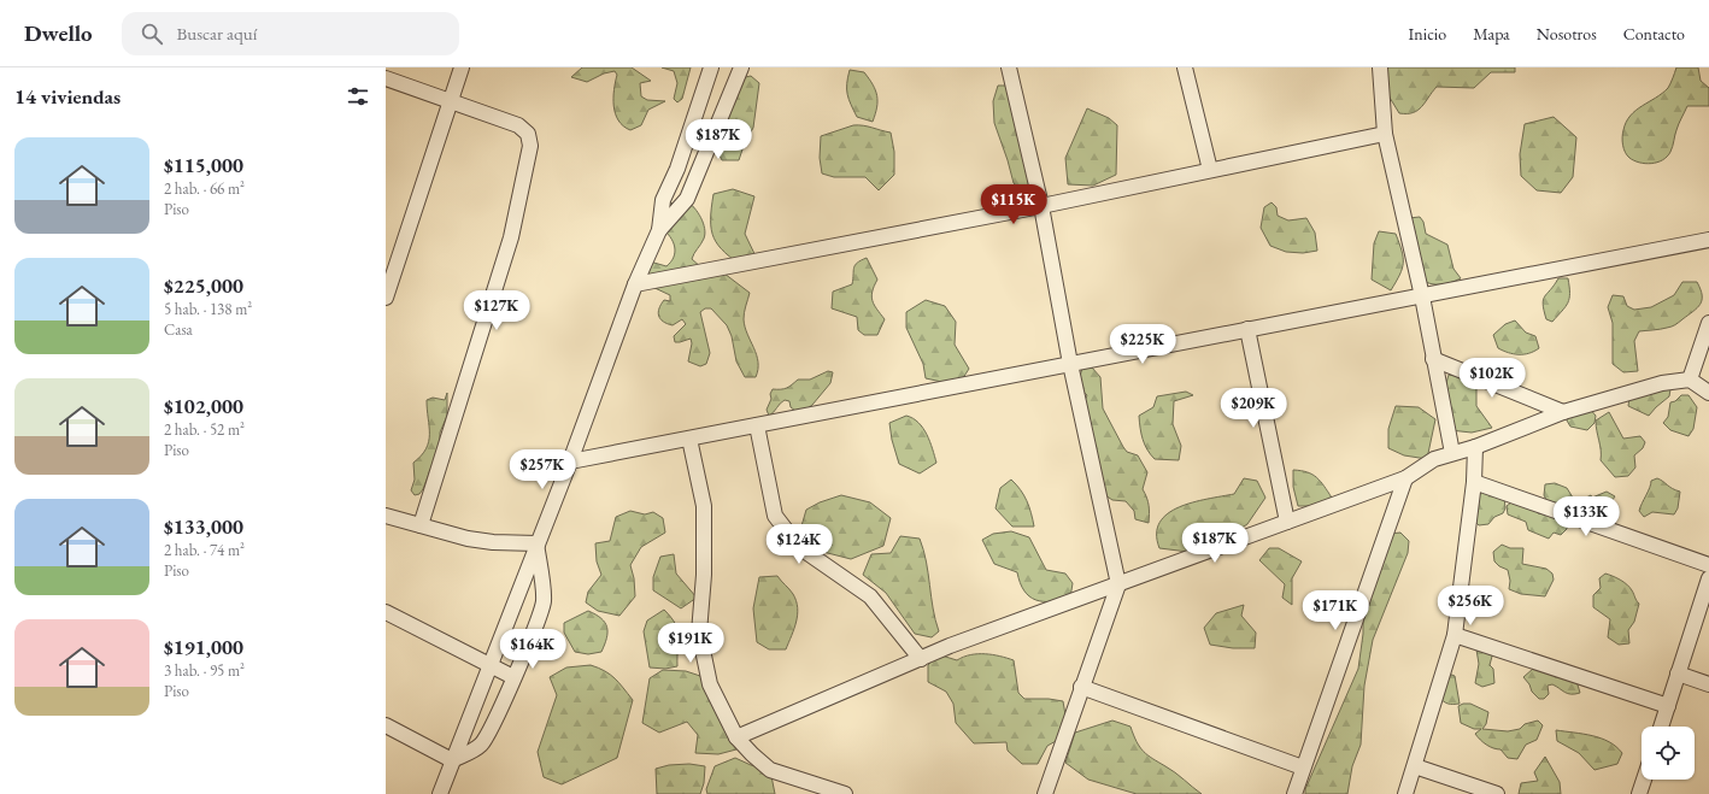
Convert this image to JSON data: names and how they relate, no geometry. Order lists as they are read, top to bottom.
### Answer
{
  "page": {
    "header": "Dwello",
    "search": "Buscar aquí",
    "nav": [
      "Inicio",
      "Mapa",
      "Nosotros",
      "Contacto"
    ],
    "heading": "14 viviendas",
    "price": [
      "$187K",
      "$115K",
      "$127K",
      "$225K",
      "$102K",
      "$209K",
      "$257K",
      "$133K",
      "$187K",
      "$124K",
      "$256K",
      "$171K",
      "$191K",
      "$164K"
    ],
    "list": [
      {
        "name": "$115,000",
        "note": "2 hab. · 66 m² · Piso"
      },
      {
        "name": "$225,000",
        "note": "5 hab. · 138 m² · Casa"
      },
      {
        "name": "$102,000",
        "note": "2 hab. · 52 m² · Piso"
      },
      {
        "name": "$133,000",
        "note": "2 hab. · 74 m² · Piso"
      },
      {
        "name": "$191,000",
        "note": "3 hab. · 95 m² · Piso"
      }
    ]
  }
}
